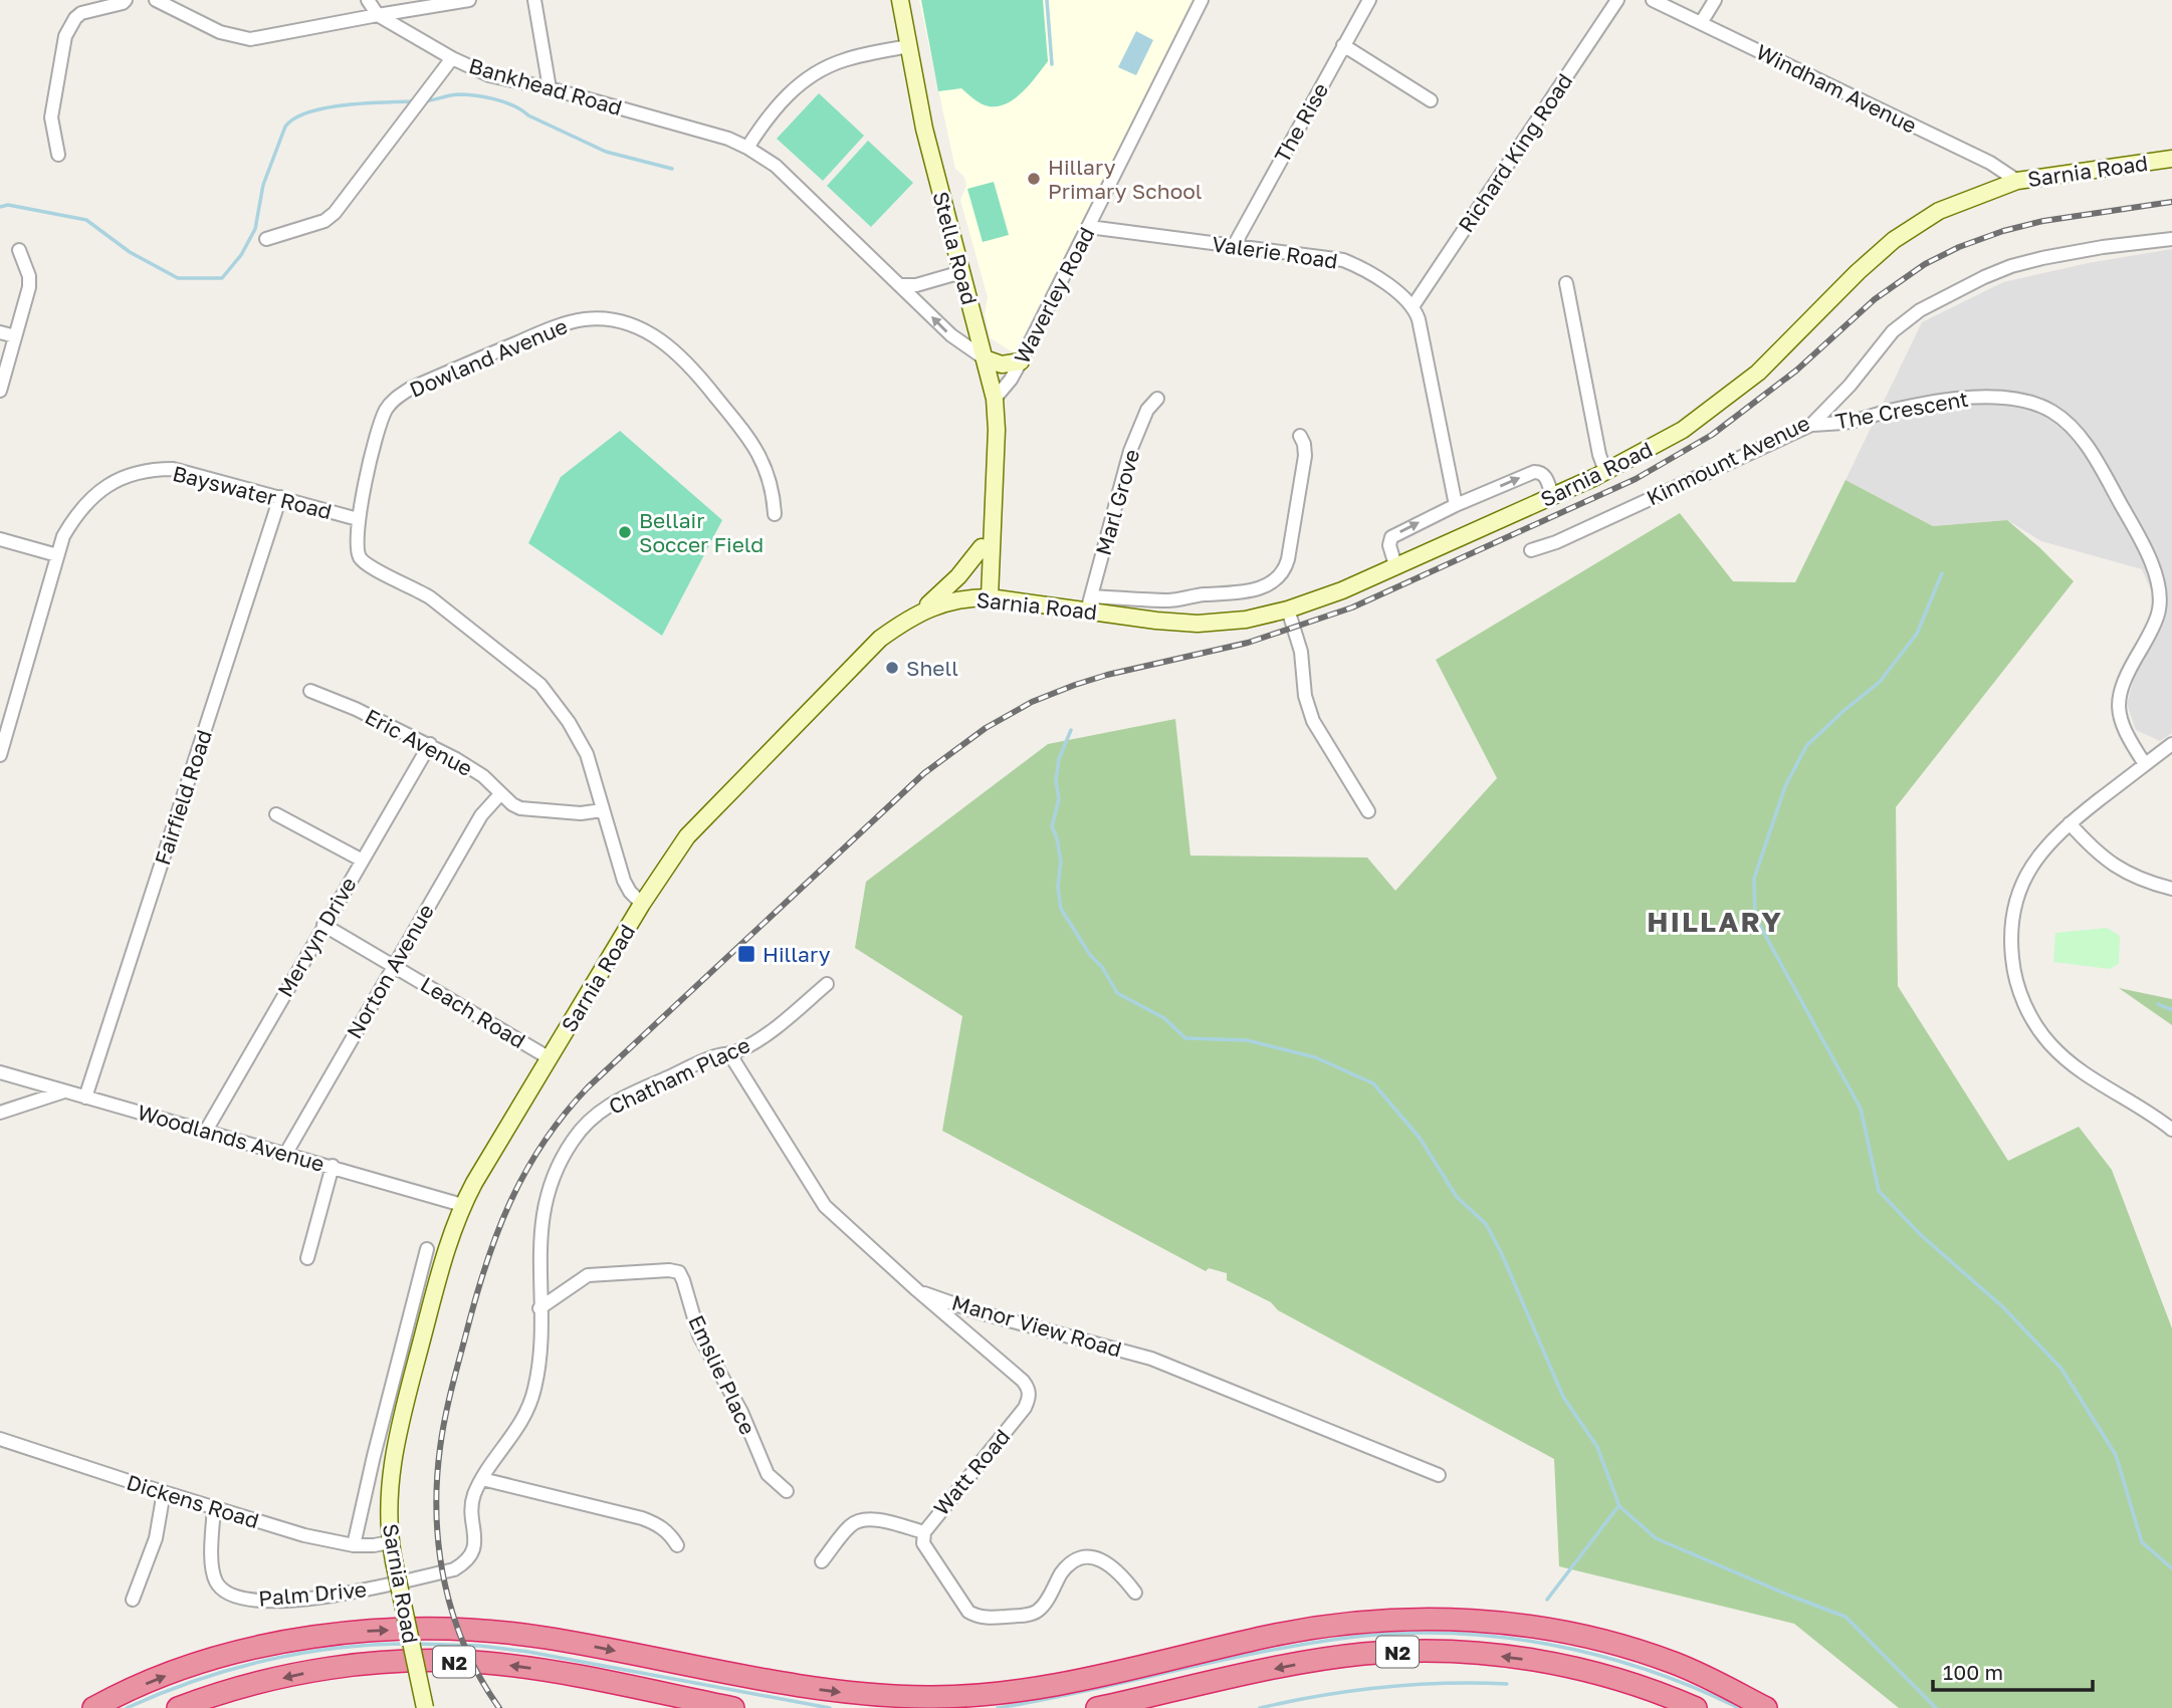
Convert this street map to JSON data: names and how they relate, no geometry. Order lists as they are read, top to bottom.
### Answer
{
  "streets": {
    "highway": ["N2"],
    "main road": ["Sarnia Road", "Stella Road"],
    "street": [
      "Bankhead Road",
      "Windham Avenue",
      "The Rise",
      "Richard King Road",
      "Valerie Road",
      "Waverley Road",
      "Dowland Avenue",
      "The Crescent",
      "Kinmount Avenue",
      "Bayswater Road",
      "Marl Grove",
      "Eric Avenue",
      "Fairfield Road",
      "Mervyn Drive",
      "Norton Avenue",
      "Leach Road",
      "Chatham Place",
      "Woodlands Avenue",
      "Manor View Road",
      "Emslie Place",
      "Watt Road",
      "Dickens Road",
      "Palm Drive"
    ]
  },
  "crossings": [
    ["Bankhead Road", "Stella Road"],
    ["Windham Avenue", "Sarnia Road"],
    ["The Rise", "Valerie Road"],
    ["Richard King Road", "Valerie Road"],
    ["Sarnia Road", "Stella Road"],
    ["Sarnia Road", "Dowland Avenue"],
    ["Sarnia Road", "Marl Grove"],
    ["Sarnia Road", "Leach Road"],
    ["Sarnia Road", "Woodlands Avenue"],
    ["Sarnia Road", "Dickens Road"],
    ["Stella Road", "Waverley Road"],
    ["Valerie Road", "Waverley Road"],
    ["Dowland Avenue", "Bayswater Road"],
    ["Dowland Avenue", "Eric Avenue"],
    ["The Crescent", "Kinmount Avenue"],
    ["Bayswater Road", "Fairfield Road"],
    ["Eric Avenue", "Mervyn Drive"],
    ["Eric Avenue", "Norton Avenue"],
    ["Fairfield Road", "Woodlands Avenue"],
    ["Mervyn Drive", "Leach Road"],
    ["Mervyn Drive", "Woodlands Avenue"],
    ["Norton Avenue", "Leach Road"],
    ["Norton Avenue", "Woodlands Avenue"],
    ["Chatham Place", "Manor View Road"],
    ["Chatham Place", "Emslie Place"],
    ["Chatham Place", "Palm Drive"],
    ["Manor View Road", "Watt Road"],
    ["Emslie Place", "Palm Drive"],
    ["Dickens Road", "Palm Drive"]
  ],
  "districts": ["HILLARY"],
  "places": {
    "other": ["Hillary Primary School", "Bellair Soccer Field", "Shell"],
    "transit": ["Hillary"]
  },
  "scale_bar": "100 m"
}
